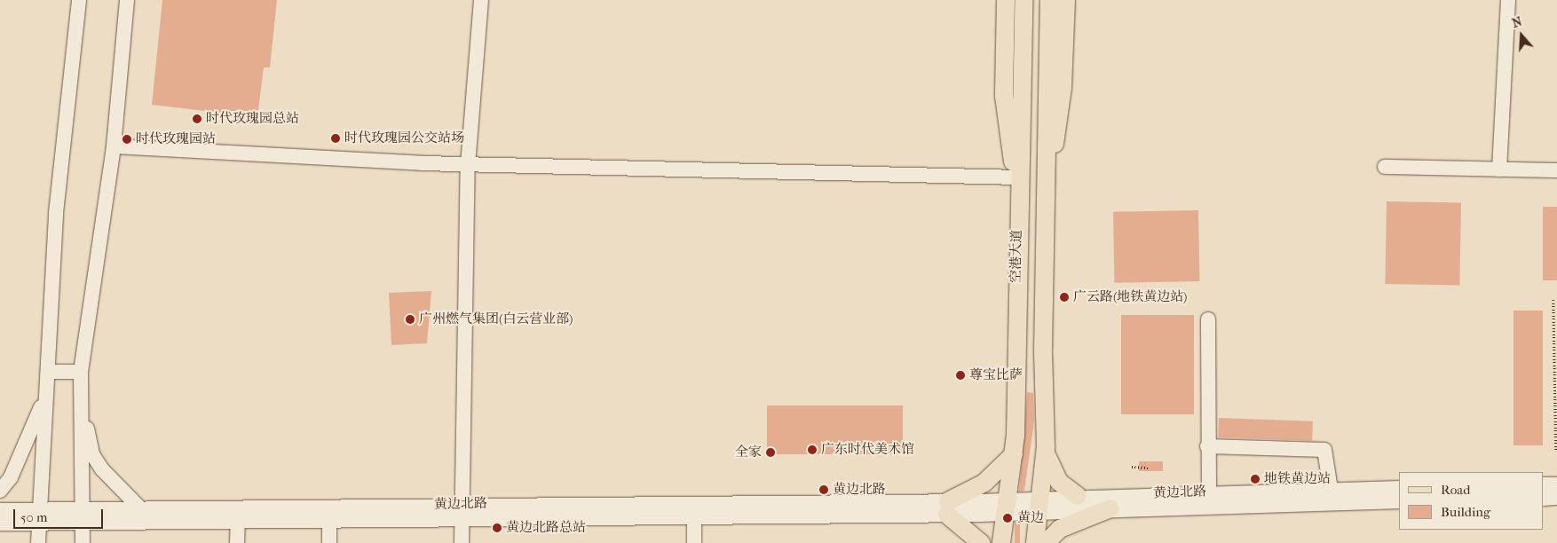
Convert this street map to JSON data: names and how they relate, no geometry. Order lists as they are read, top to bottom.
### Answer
{
  "streets": {
    "main road": ["空港大道"],
    "street": ["黄边北路"]
  },
  "crossings": [
    ["空港大道", "黄边北路"]
  ],
  "places": [
    "时代玫瑰园总站",
    "时代玫瑰园公交站场",
    "时代玫瑰园站",
    "广云路(地铁黄边站)",
    "广州燃气集团(白云营业部)",
    "尊宝比萨",
    "广东时代美术馆",
    "全家",
    "地铁黄边站",
    "黄边北路",
    "黄边",
    "黄边北路总站"
  ],
  "legend": ["Road", "Building"],
  "scale_bar": "50 m",
  "north": "top"
}
